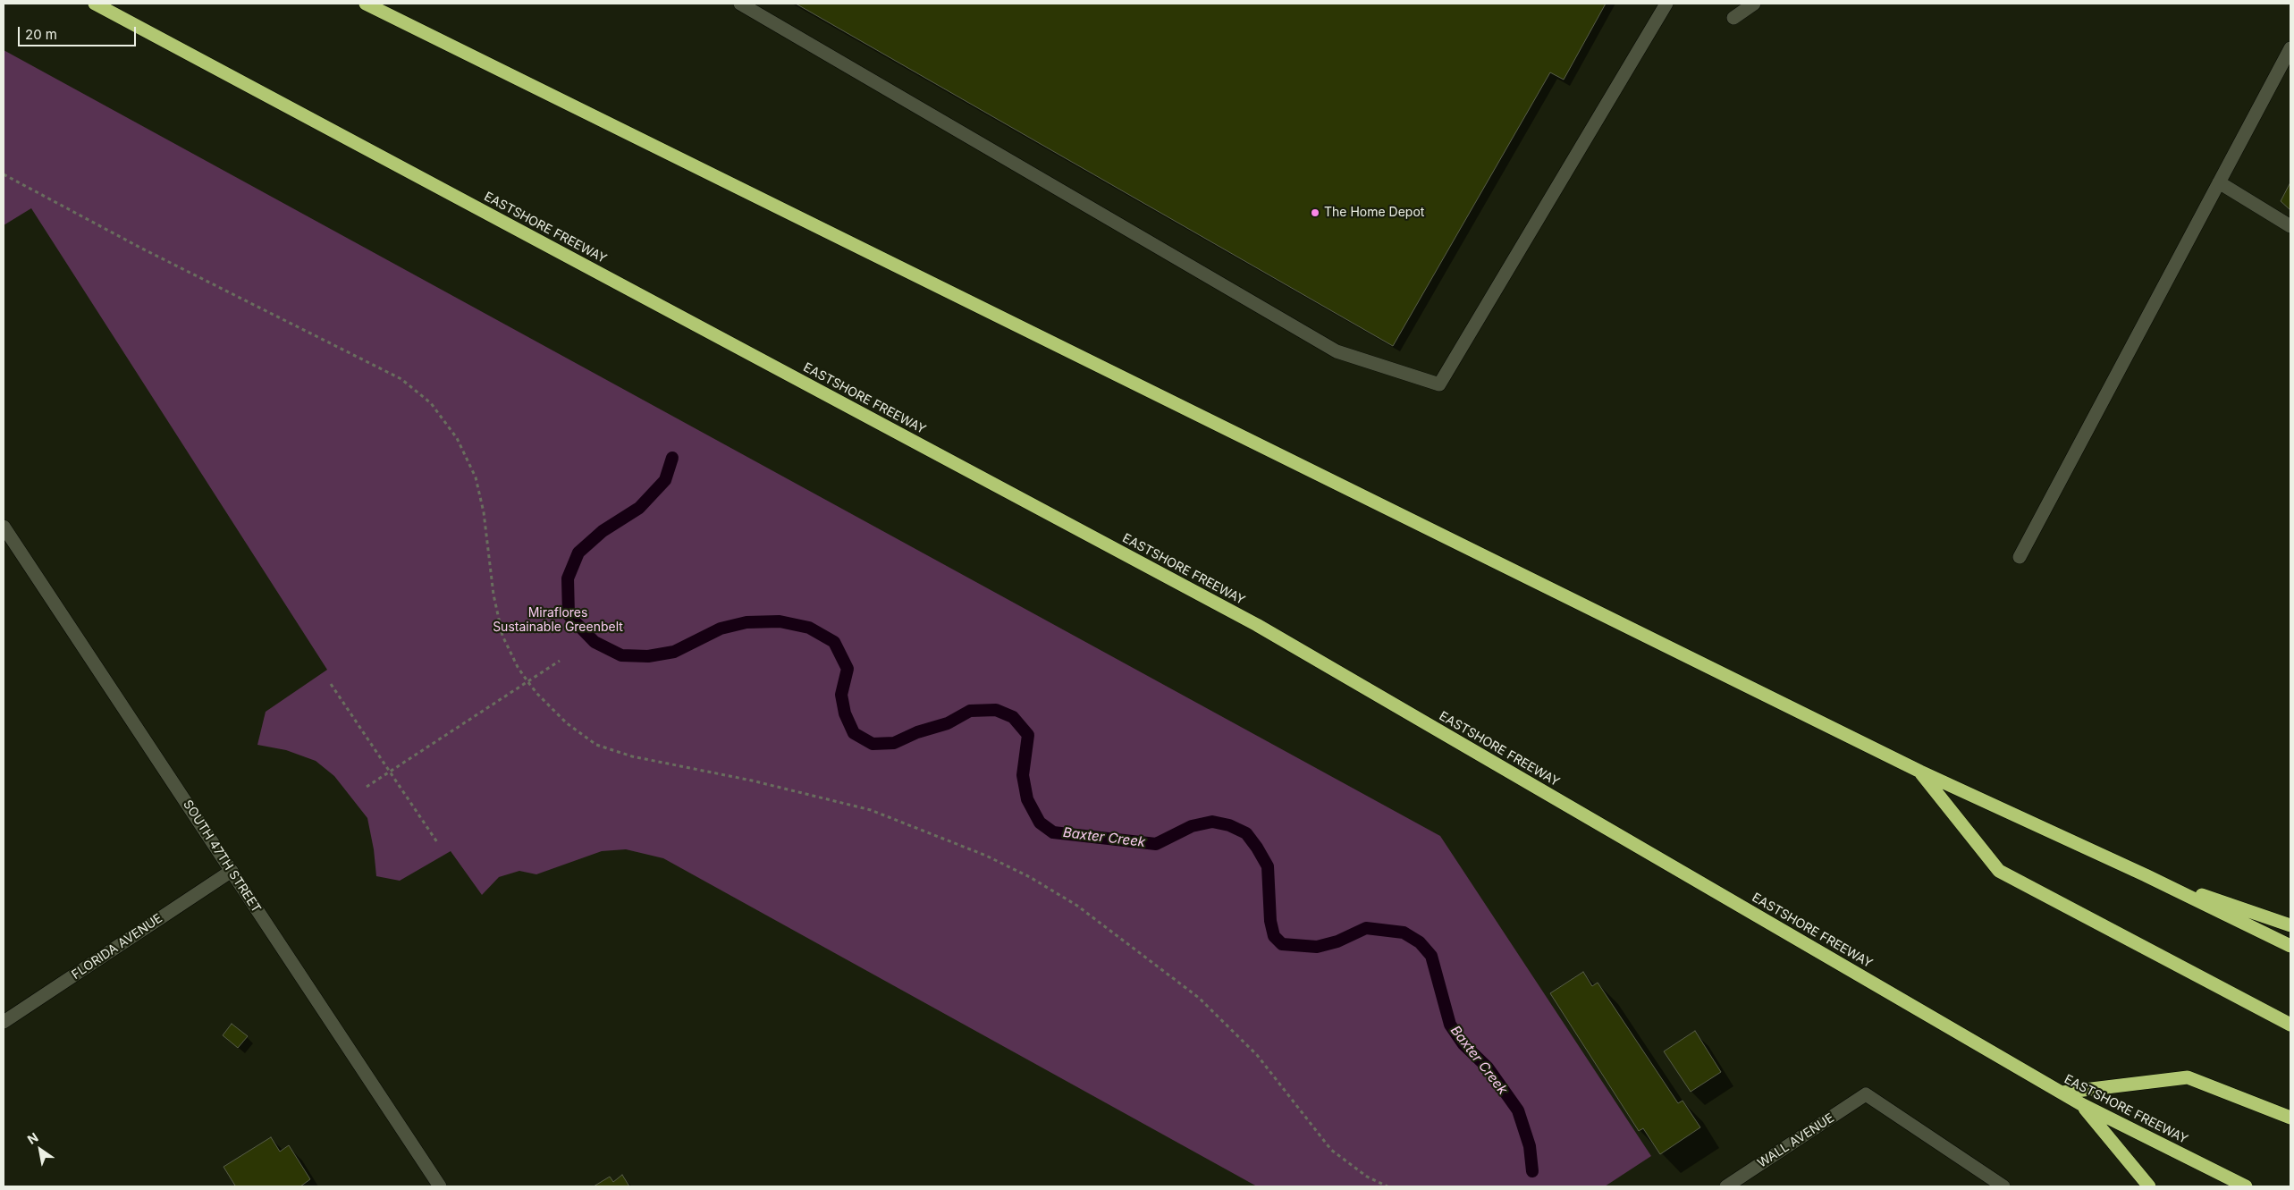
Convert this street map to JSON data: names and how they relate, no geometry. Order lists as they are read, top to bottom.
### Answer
{
  "streets": {
    "highway": ["EASTSHORE FREEWAY"],
    "street": ["SOUTH 47TH STREET", "FLORIDA AVENUE", "WALL AVENUE"]
  },
  "crossings": [
    ["SOUTH 47TH STREET", "FLORIDA AVENUE"]
  ],
  "water": ["Baxter Creek"],
  "parks": ["Miraflores Sustainable Greenbelt"],
  "places": ["The Home Depot"],
  "scale_bar": "20 m",
  "north": "top left"
}
